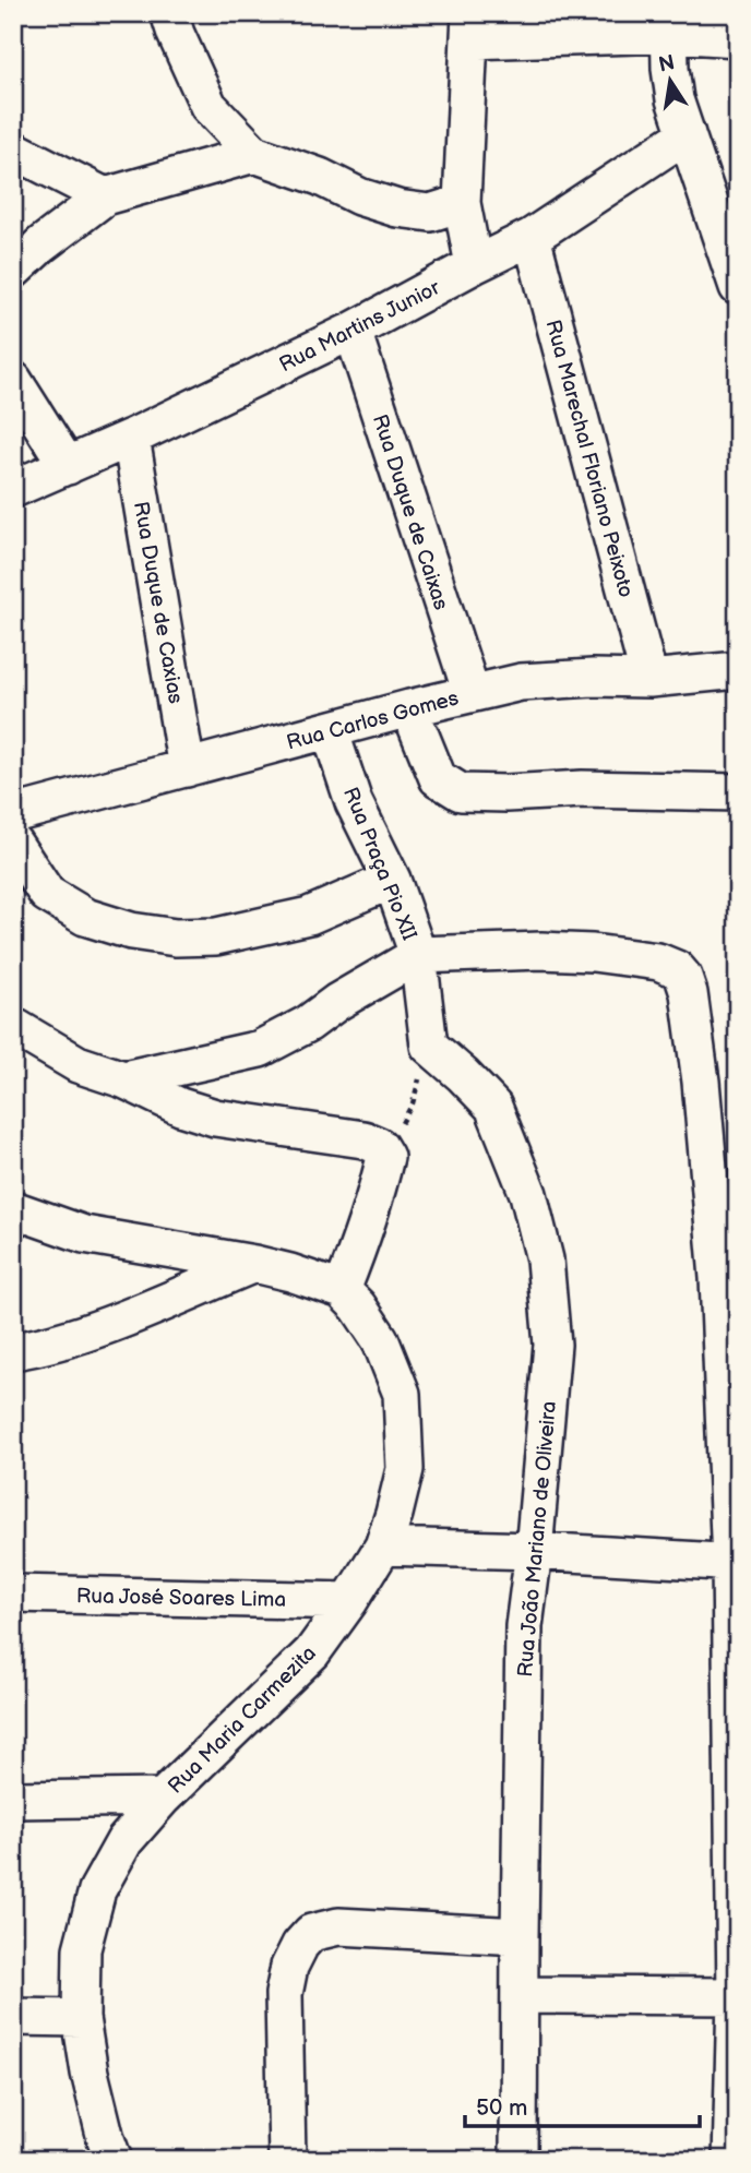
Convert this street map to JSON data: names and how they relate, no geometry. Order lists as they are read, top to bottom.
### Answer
{
  "streets": {
    "street": [
      "Rua Martins Junior",
      "Rua Marechal Floriano Peixoto",
      "Rua Duque de Caixas",
      "Rua Duque de Caxias",
      "Rua Carlos Gomes",
      "Rua Praça Pio XII",
      "Rua João Mariano de Oliveira",
      "Rua José Soares Lima",
      "Rua Maria Carmezita"
    ]
  },
  "crossings": [
    ["Rua Martins Junior", "Rua Marechal Floriano Peixoto"],
    ["Rua Martins Junior", "Rua Duque de Caixas"],
    ["Rua Martins Junior", "Rua Duque de Caxias"],
    ["Rua Marechal Floriano Peixoto", "Rua Carlos Gomes"],
    ["Rua Duque de Caixas", "Rua Carlos Gomes"],
    ["Rua Duque de Caxias", "Rua Carlos Gomes"],
    ["Rua Carlos Gomes", "Rua Praça Pio XII"],
    ["Rua Praça Pio XII", "Rua João Mariano de Oliveira"],
    ["Rua José Soares Lima", "Rua Maria Carmezita"]
  ],
  "scale_bar": "50 m",
  "north": "top"
}
